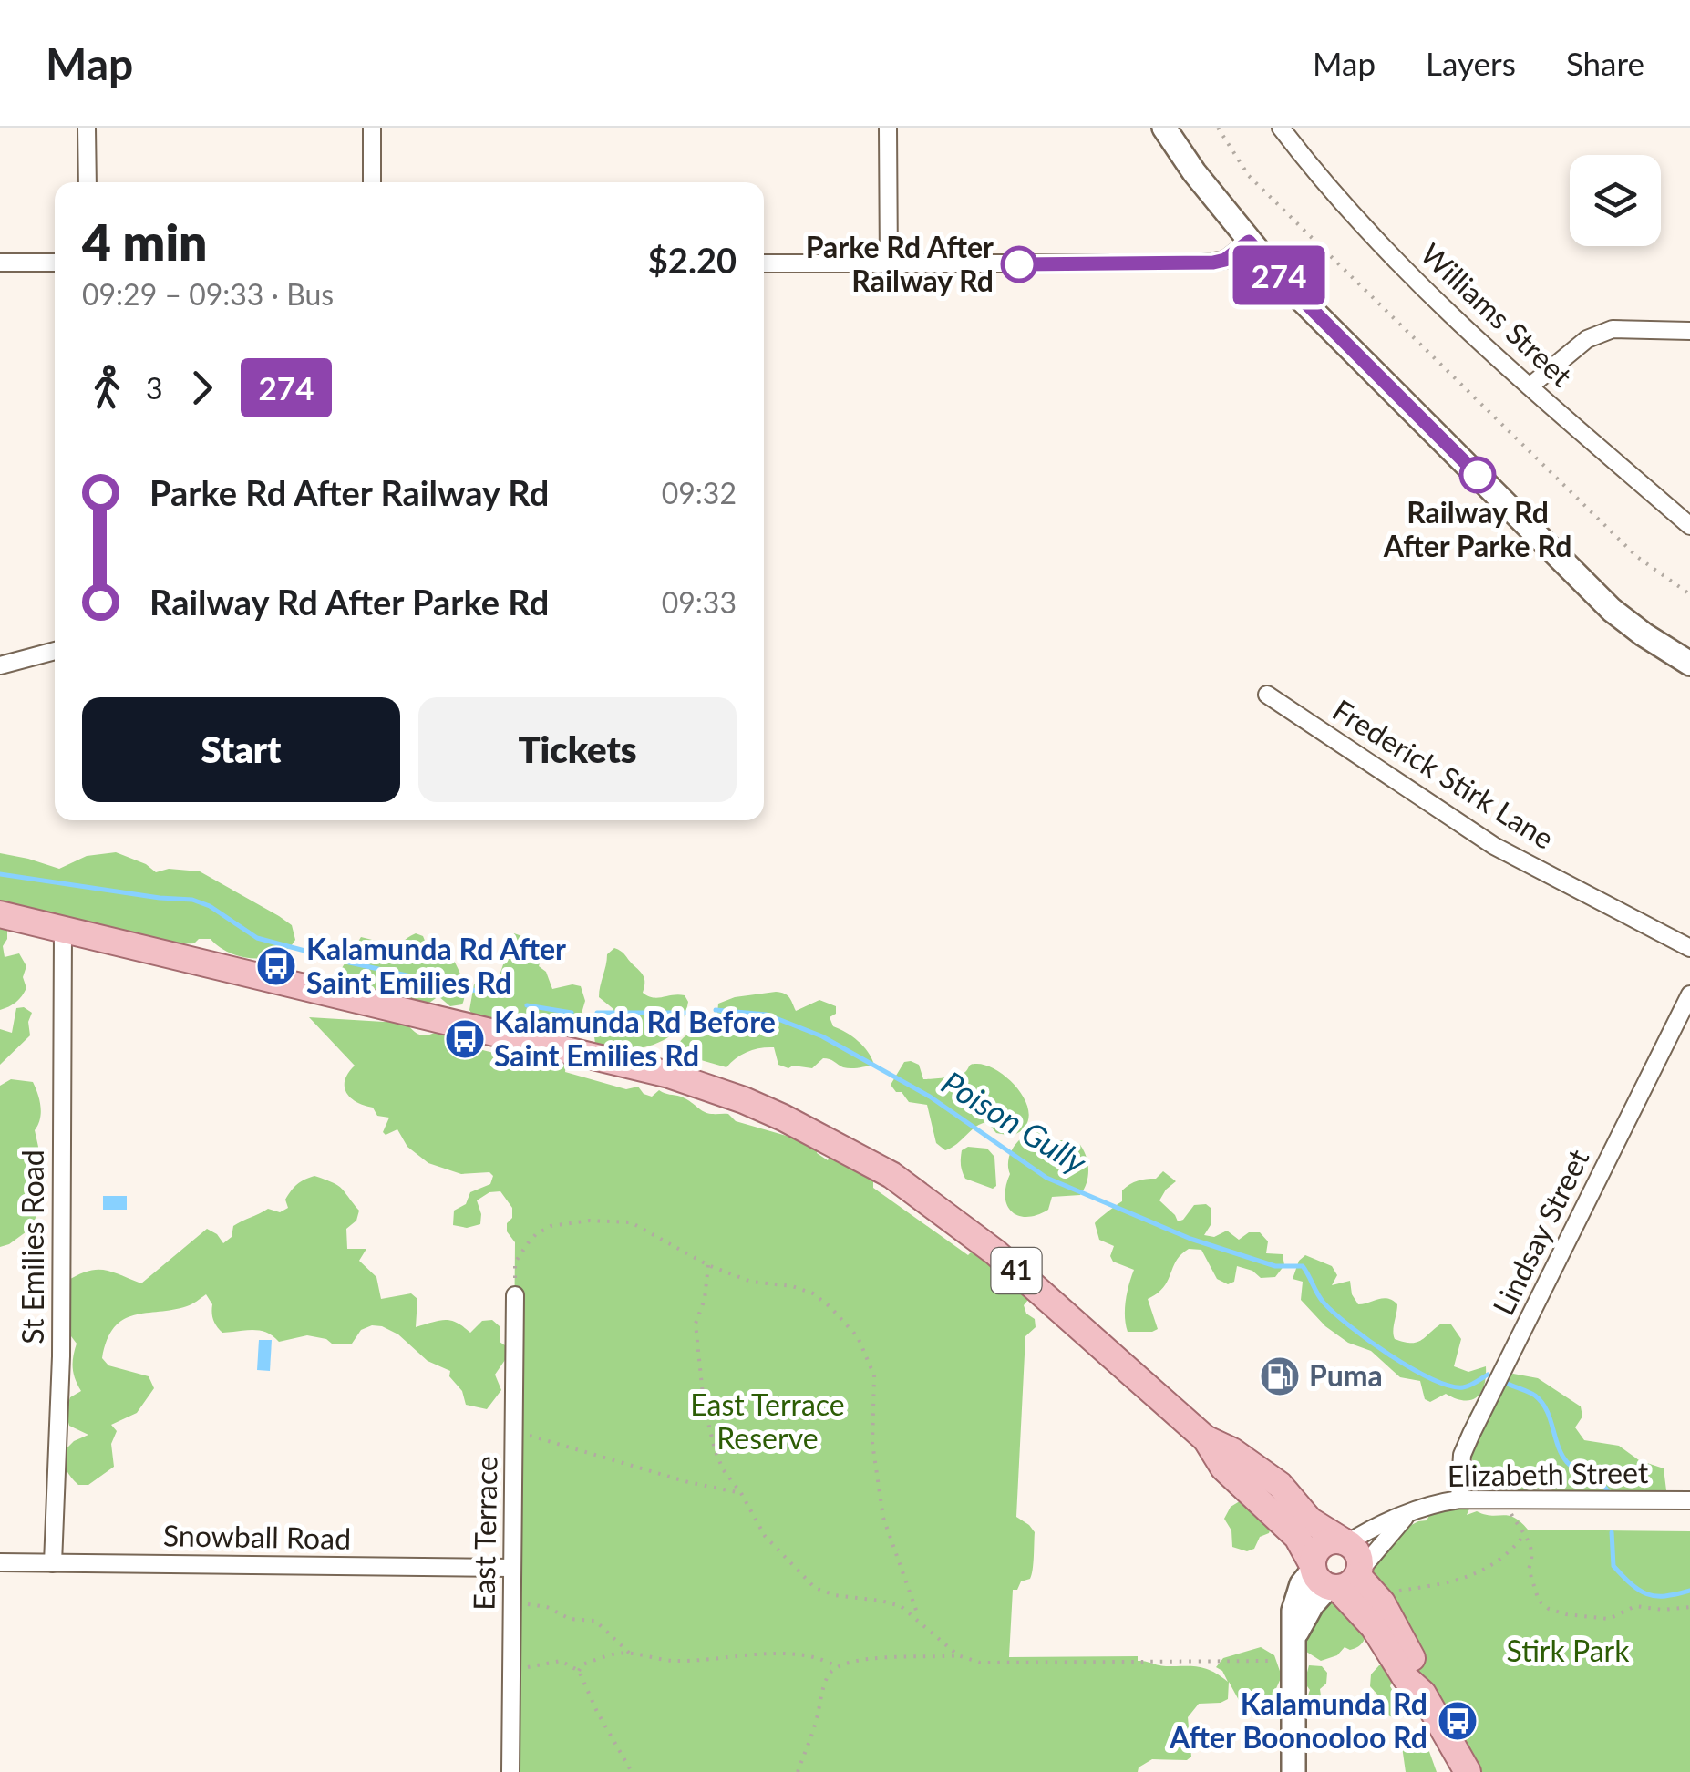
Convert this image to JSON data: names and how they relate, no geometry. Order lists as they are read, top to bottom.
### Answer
{
  "streets": {
    "main road": ["41"],
    "street": [
      "Williams Street",
      "Frederick Stirk Lane",
      "Lindsay Street",
      "St Emilies Road",
      "Elizabeth Street",
      "East Terrace",
      "Snowball Road"
    ]
  },
  "crossings": [
    ["Lindsay Street", "Elizabeth Street"],
    ["St Emilies Road", "41"],
    ["St Emilies Road", "Snowball Road"],
    ["41", "Elizabeth Street"],
    ["East Terrace", "Snowball Road"]
  ],
  "water": ["Poison Gully"],
  "parks": ["East Terrace Reserve", "Stirk Park"],
  "places": {
    "other": ["Parke Rd After Railway Rd", "Railway Rd After Parke Rd"],
    "bus stop": ["Kalamunda Rd After Saint Emilies Rd", "Kalamunda Rd Before Saint Emilies Rd", "Kalamunda Rd After Boonooloo Rd"],
    "fuel station": ["Puma"]
  },
  "lines": ["bus line 274"],
  "page": {
    "header": "Map",
    "nav": ["Map", "Layers", "Share"],
    "on_map": "274",
    "heading": ["4 min", "09:29 – 09:33 · Bus", "$2.20"],
    "legs": ["3", "274"],
    "list": [
      {
        "name": "Parke Rd After Railway Rd",
        "value": "09:32"
      },
      {
        "name": "Railway Rd After Parke Rd",
        "value": "09:33"
      }
    ],
    "buttons": ["Start", "Tickets"]
  }
}
